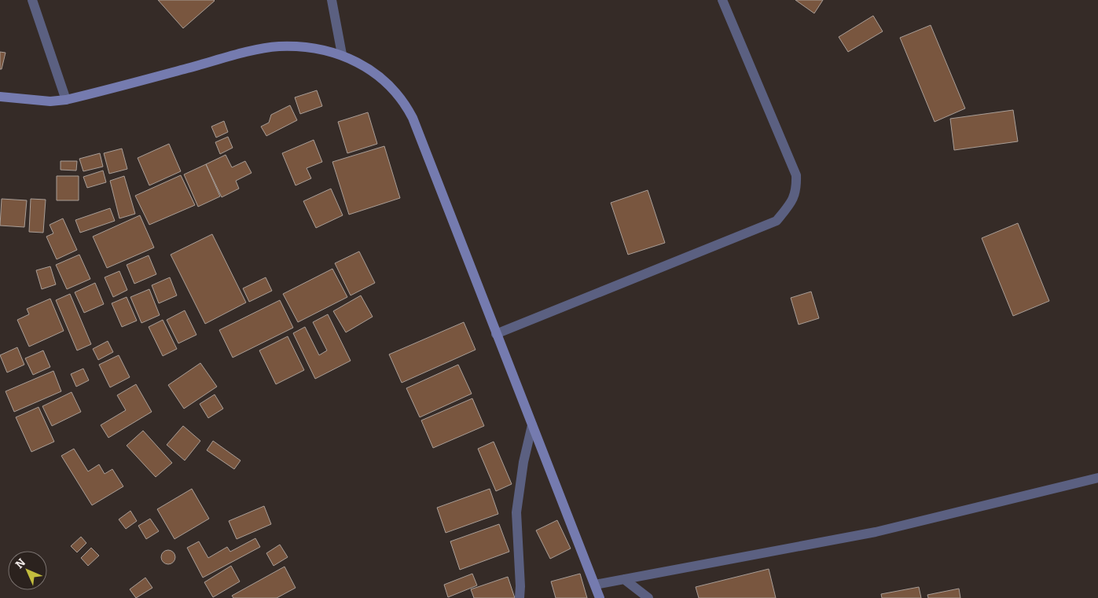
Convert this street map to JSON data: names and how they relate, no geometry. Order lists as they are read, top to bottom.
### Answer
{
  "north": "top left"
}
